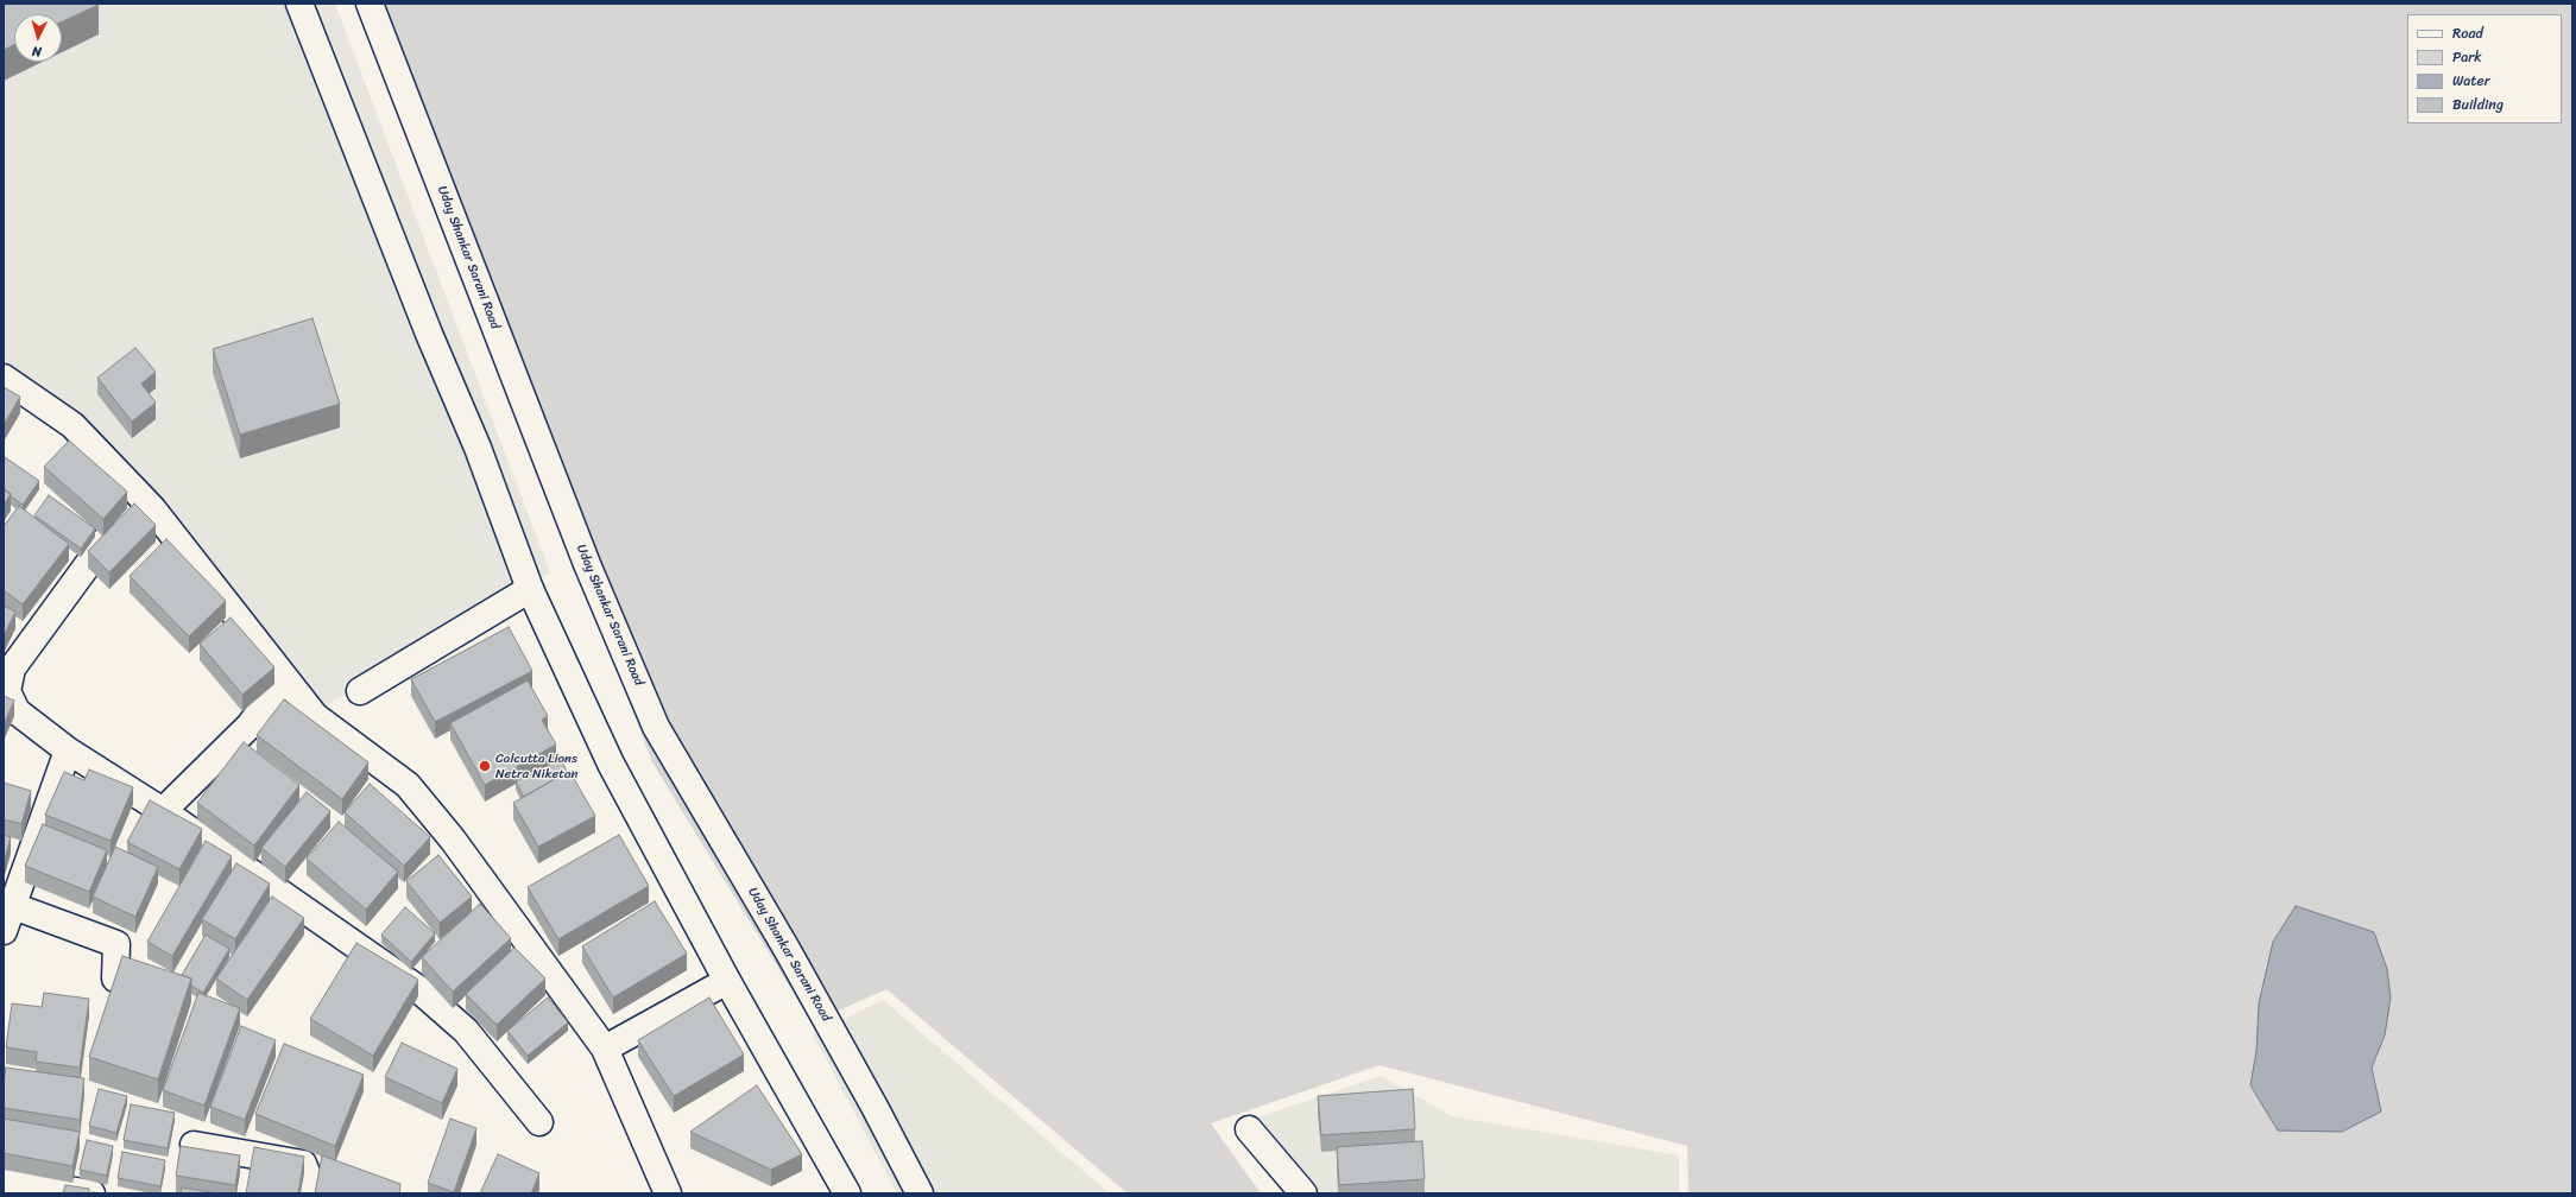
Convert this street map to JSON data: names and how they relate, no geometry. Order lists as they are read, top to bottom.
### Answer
{
  "streets": {
    "street": ["Uday Shankar Sarani Road"]
  },
  "places": ["Calcutta Lions Netra Niketan"],
  "legend": [
    "Road",
    "Park",
    "Water",
    "Building"
  ],
  "north": "bottom"
}
